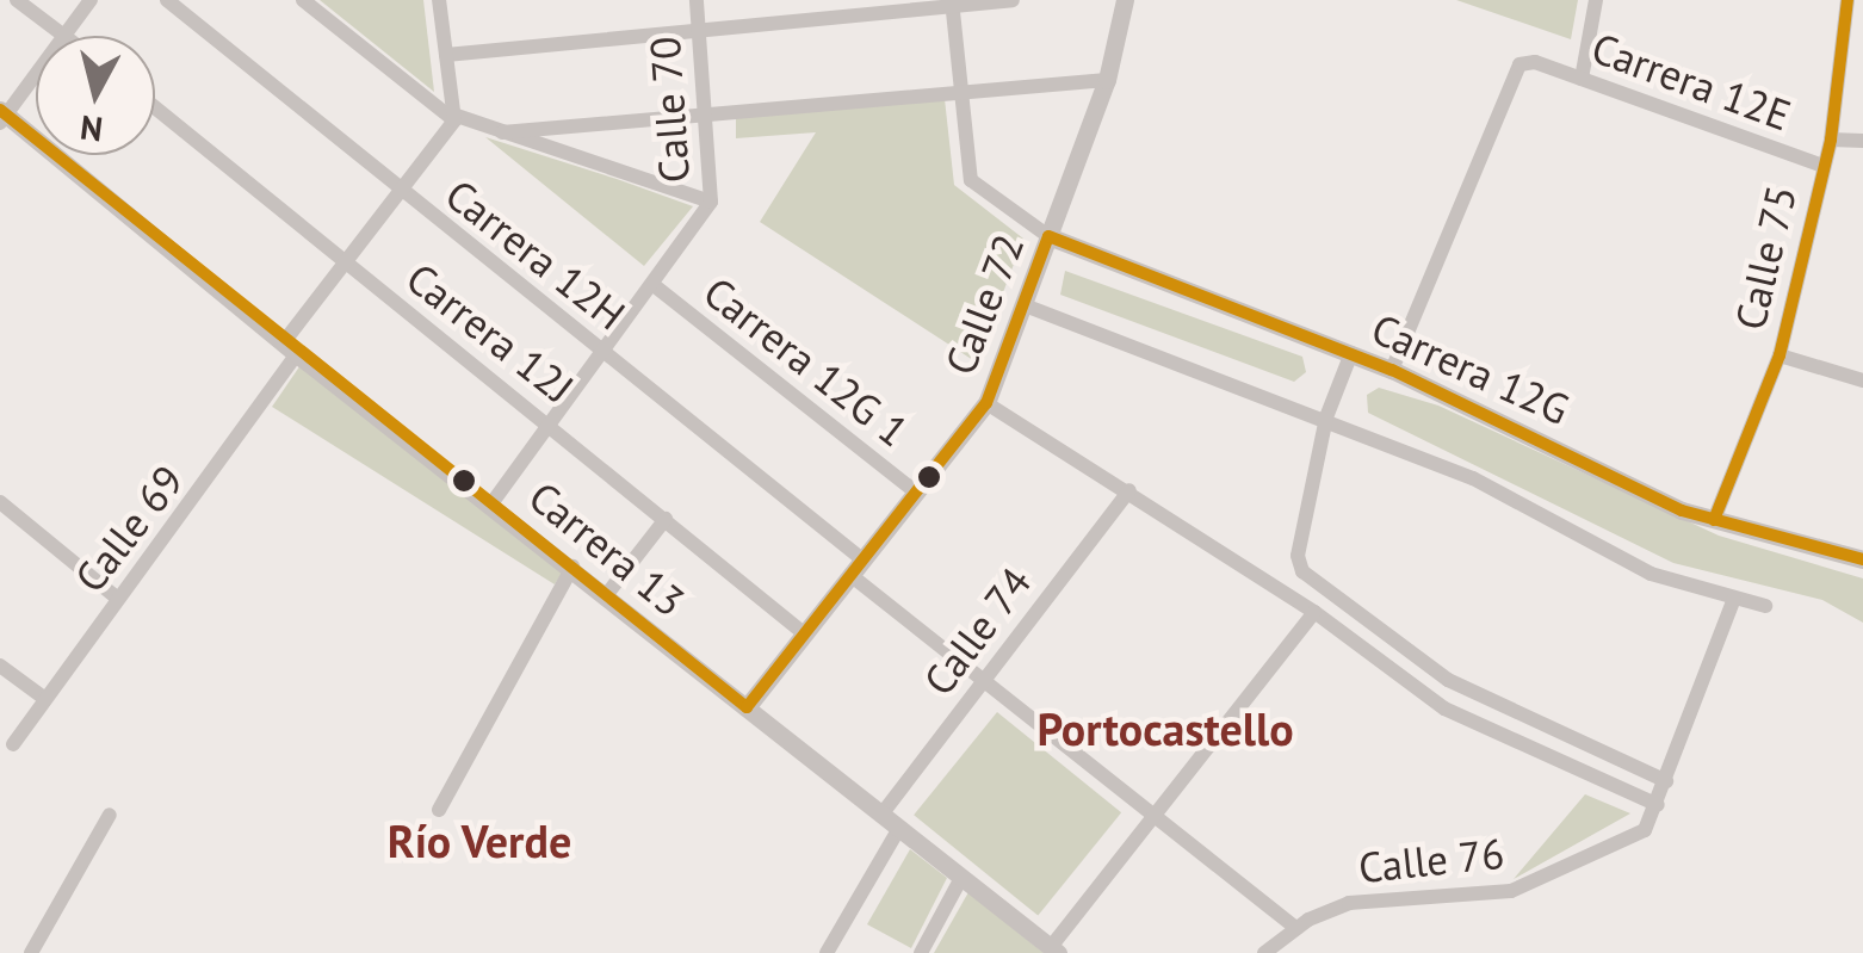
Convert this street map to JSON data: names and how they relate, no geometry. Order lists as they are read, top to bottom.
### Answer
{
  "streets": {
    "street": [
      "Carrera 12E",
      "Calle 70",
      "Carrera 12H",
      "Calle 75",
      "Calle 72",
      "Carrera 12J",
      "Carrera 12G 1",
      "Carrera 12G",
      "Calle 69",
      "Carrera 13",
      "Calle 74",
      "Calle 76"
    ]
  },
  "crossings": [
    ["Carrera 12E", "Calle 75"],
    ["Carrera 12E", "Carrera 12G"],
    ["Calle 70", "Carrera 12H"],
    ["Calle 70", "Carrera 12J"],
    ["Calle 70", "Carrera 12G 1"],
    ["Calle 70", "Carrera 13"],
    ["Carrera 12H", "Calle 72"],
    ["Carrera 12H", "Calle 69"],
    ["Carrera 12H", "Calle 74"],
    ["Carrera 12H", "Calle 76"],
    ["Calle 75", "Carrera 12G"],
    ["Calle 72", "Carrera 12J"],
    ["Calle 72", "Carrera 12G 1"],
    ["Calle 72", "Carrera 12G"],
    ["Calle 72", "Carrera 13"],
    ["Carrera 12J", "Calle 69"],
    ["Calle 69", "Carrera 13"],
    ["Carrera 13", "Calle 74"]
  ],
  "districts": ["Portocastello", "Río Verde"],
  "north": "bottom"
}
